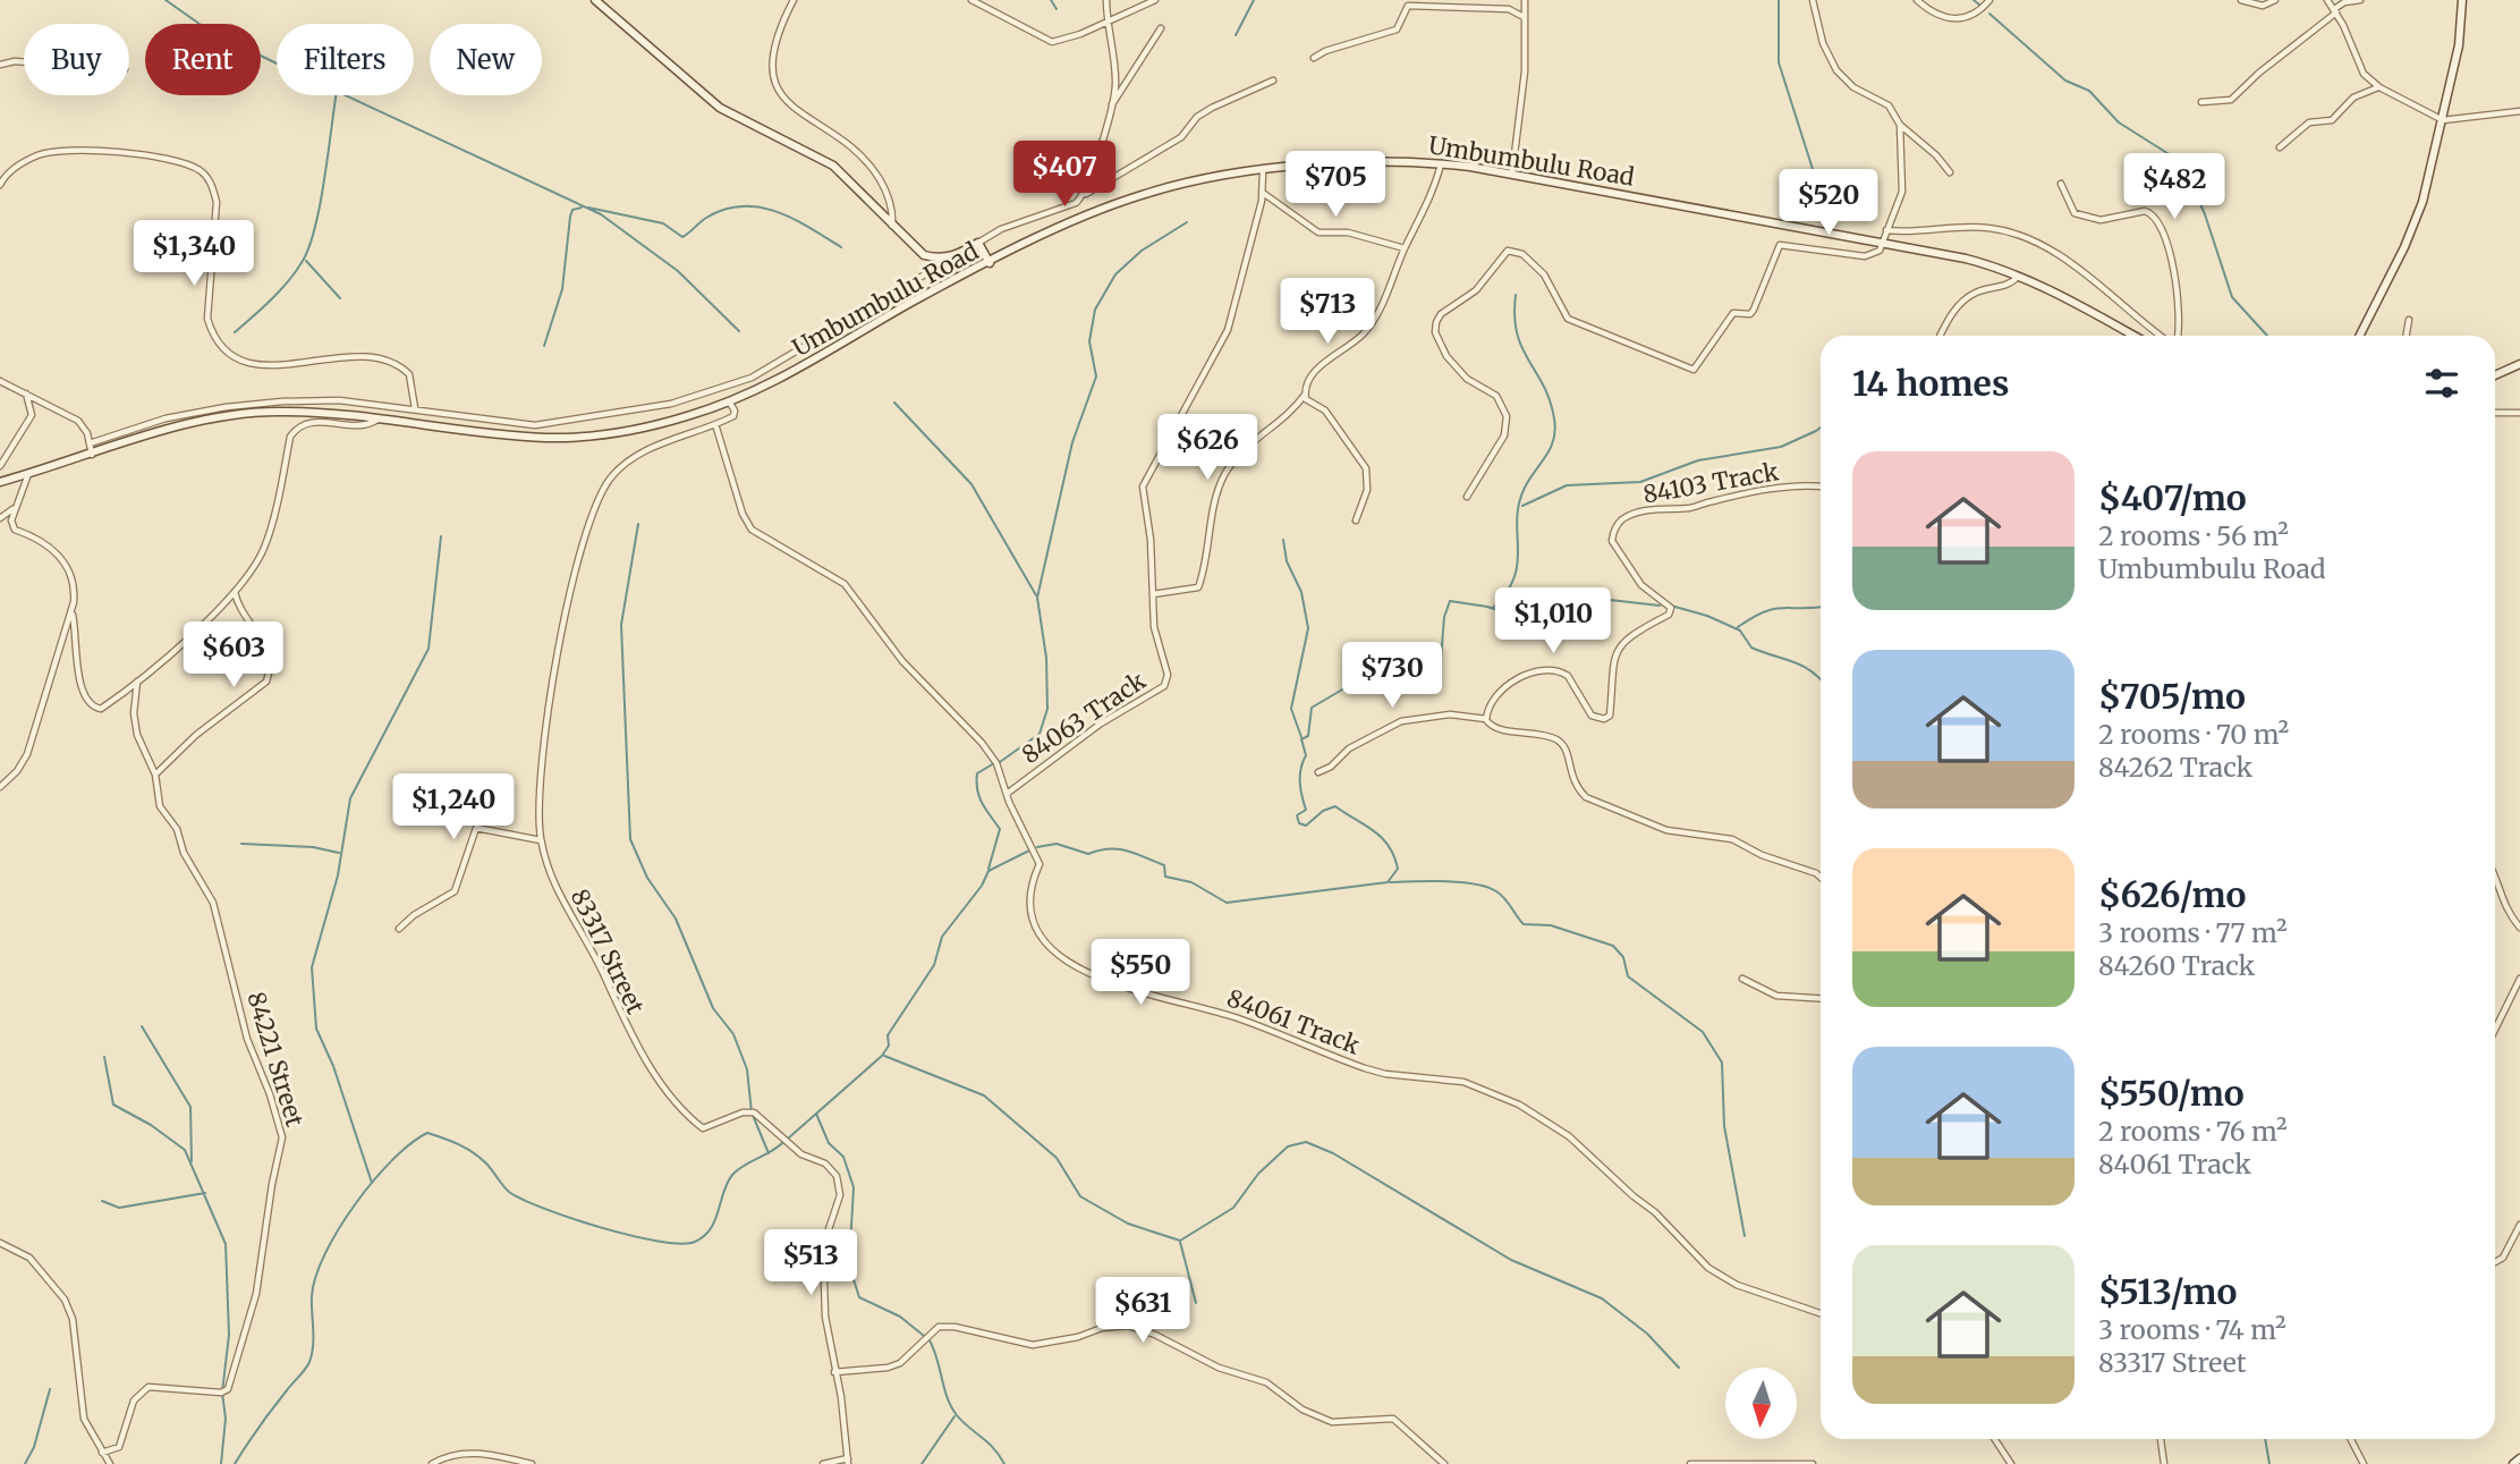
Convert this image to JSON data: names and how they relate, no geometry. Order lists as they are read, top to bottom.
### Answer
{
  "streets": {
    "main road": ["Umbumbulu Road"],
    "street": [
      "84103 Track",
      "84063 Track",
      "83317 Street",
      "84061 Track",
      "84221 Street"
    ]
  },
  "crossings": [
    ["Umbumbulu Road", "84063 Track"],
    ["84063 Track", "84061 Track"],
    ["83317 Street", "84061 Track"]
  ],
  "north": "bottom",
  "page": {
    "chip": [
      "Buy",
      "Rent",
      "Filters",
      "New"
    ],
    "price": [
      "$407",
      "$705",
      "$482",
      "$520",
      "$1,340",
      "$713",
      "$626",
      "$1,010",
      "$603",
      "$730",
      "$1,240",
      "$550",
      "$513",
      "$631"
    ],
    "heading": "14 homes",
    "list": [
      {
        "name": "$407/mo",
        "note": "2 rooms · 56 m² · Umbumbulu Road"
      },
      {
        "name": "$705/mo",
        "note": "2 rooms · 70 m² · 84262 Track"
      },
      {
        "name": "$626/mo",
        "note": "3 rooms · 77 m² · 84260 Track"
      },
      {
        "name": "$550/mo",
        "note": "2 rooms · 76 m² · 84061 Track"
      },
      {
        "name": "$513/mo",
        "note": "3 rooms · 74 m² · 83317 Street"
      }
    ]
  }
}
